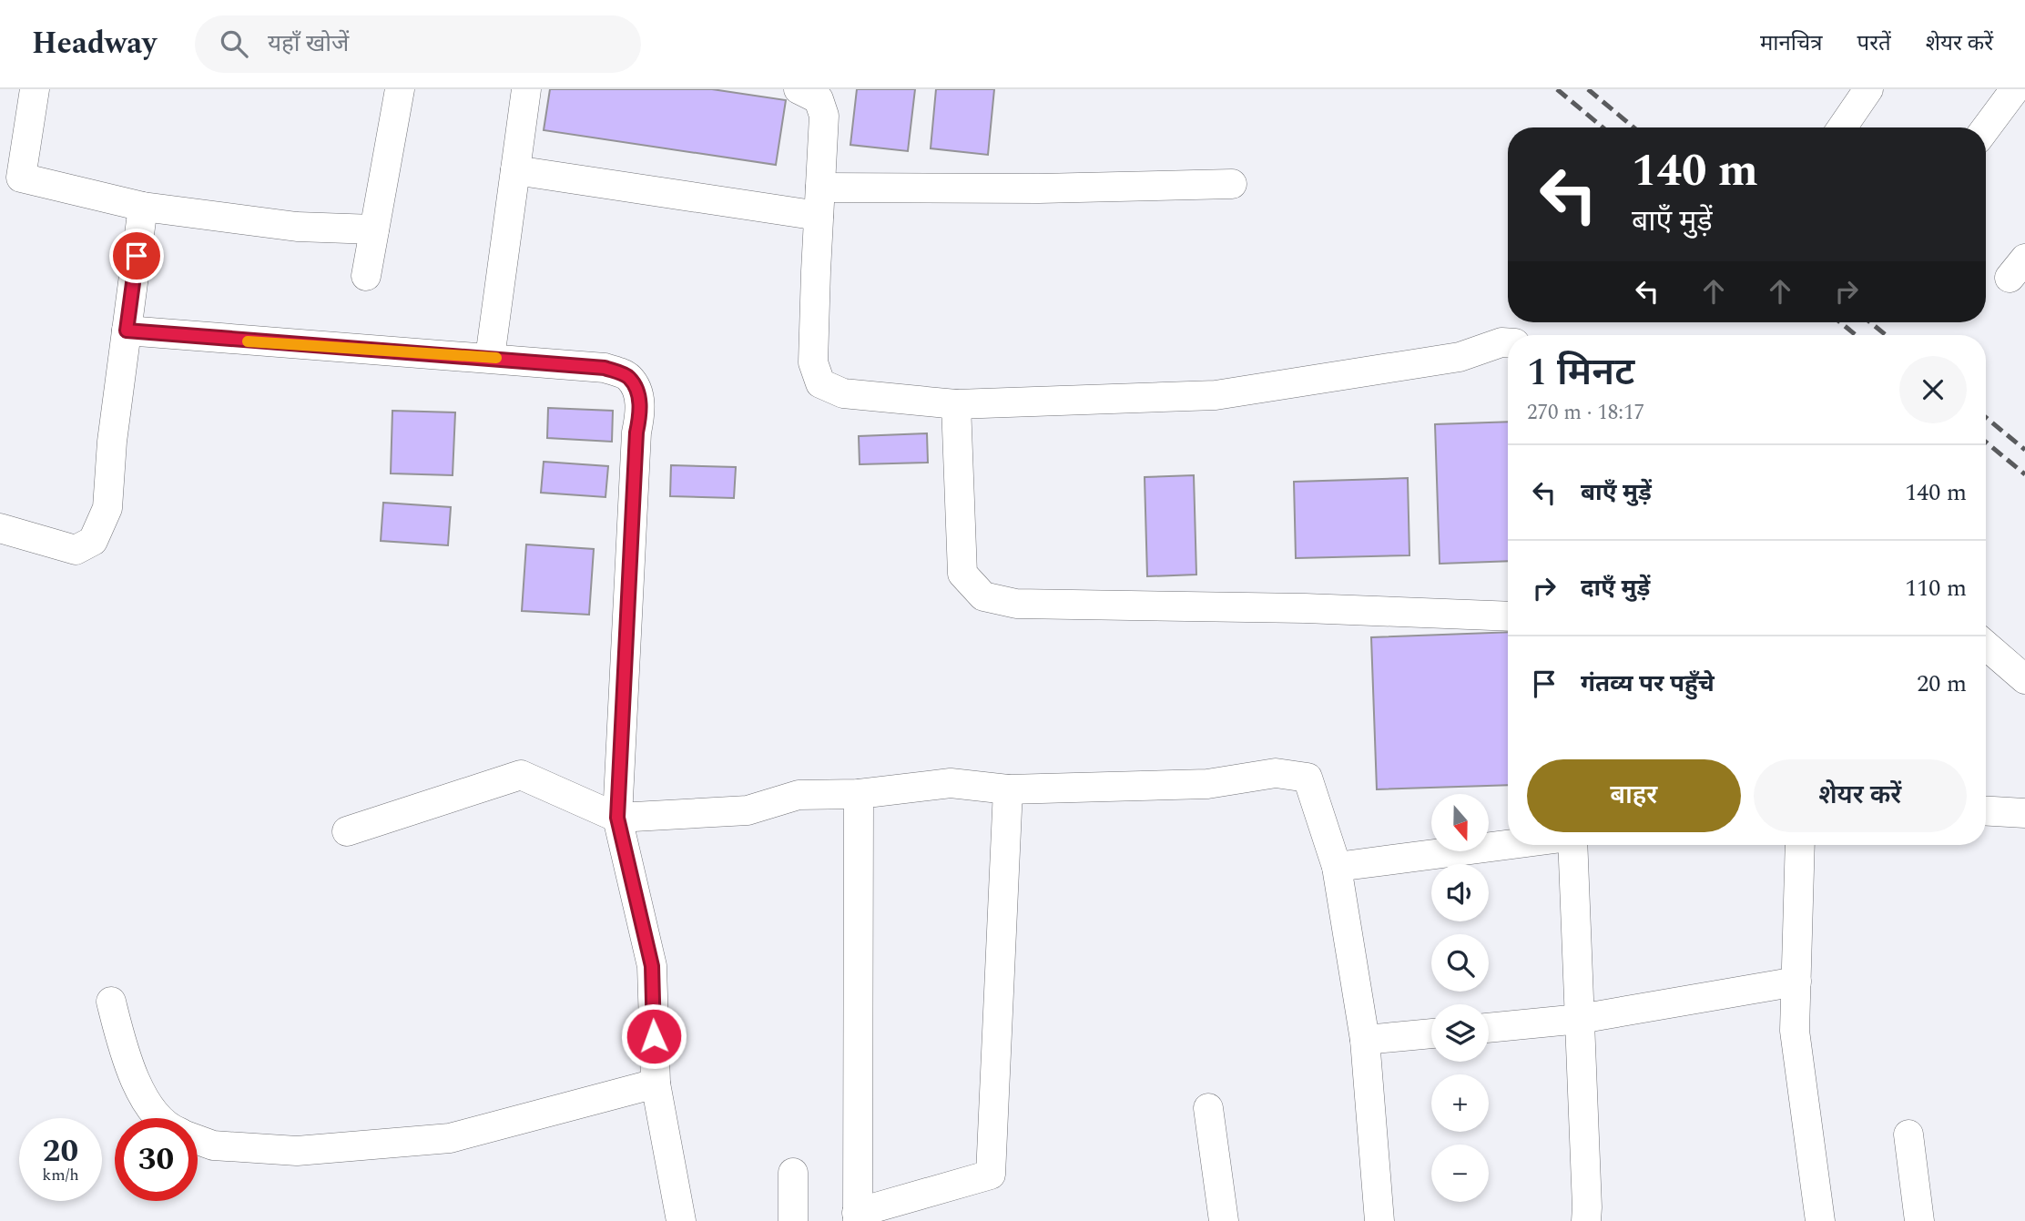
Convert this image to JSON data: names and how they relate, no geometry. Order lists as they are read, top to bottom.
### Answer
{
  "north": "bottom",
  "page": {
    "header": "Headway",
    "search": "यहाँ खोजें",
    "nav": ["मानचित्र", "परतें", "शेयर करें"],
    "turn": ["140 m", "बाएँ मुड़ें"],
    "heading": ["1 मिनट", "270 m · 18:17"],
    "list": [
      {
        "name": "बाएँ मुड़ें",
        "value": "140 m"
      },
      {
        "name": "दाएँ मुड़ें",
        "value": "110 m"
      },
      {
        "name": "गंतव्य पर पहुँचे",
        "value": "20 m"
      }
    ],
    "buttons": ["बाहर", "शेयर करें"],
    "map_buttons": ["+", "−"],
    "speed": "20 km/h",
    "limit": "30"
  }
}
